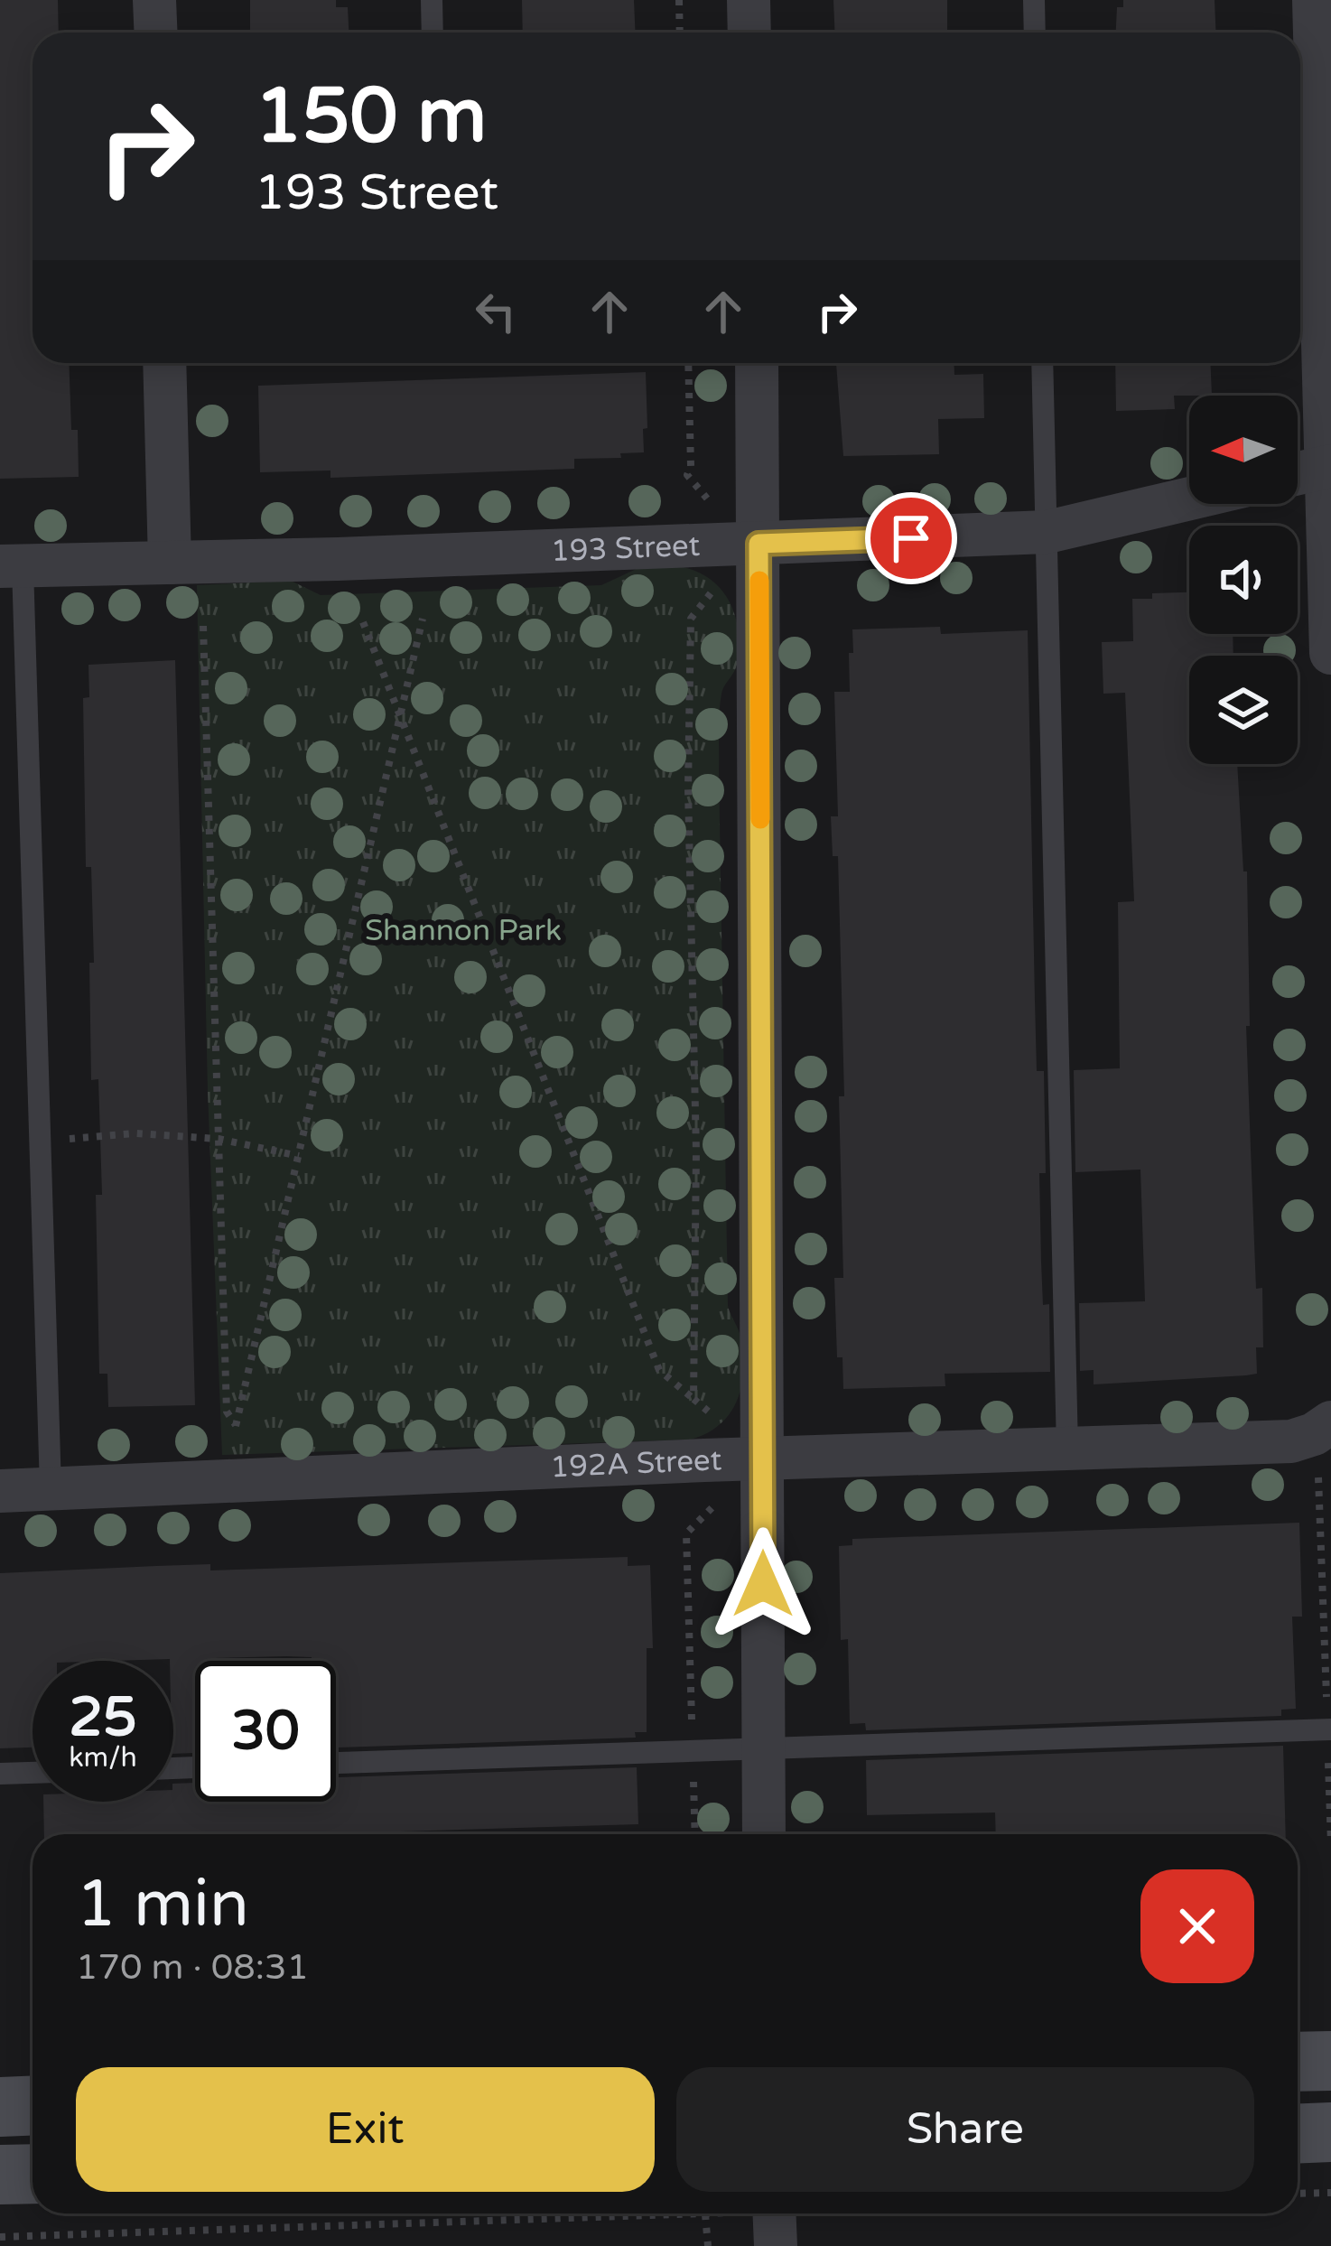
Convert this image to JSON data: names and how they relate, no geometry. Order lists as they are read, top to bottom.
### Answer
{
  "streets": {
    "street": ["193 Street", "192A Street"]
  },
  "parks": ["Shannon Park"],
  "north": "left",
  "page": {
    "turn": ["150 m", "193 Street"],
    "speed": "25 km/h",
    "limit": "30",
    "heading": ["1 min", "170 m · 08:31"],
    "buttons": ["Exit", "Share"]
  }
}
